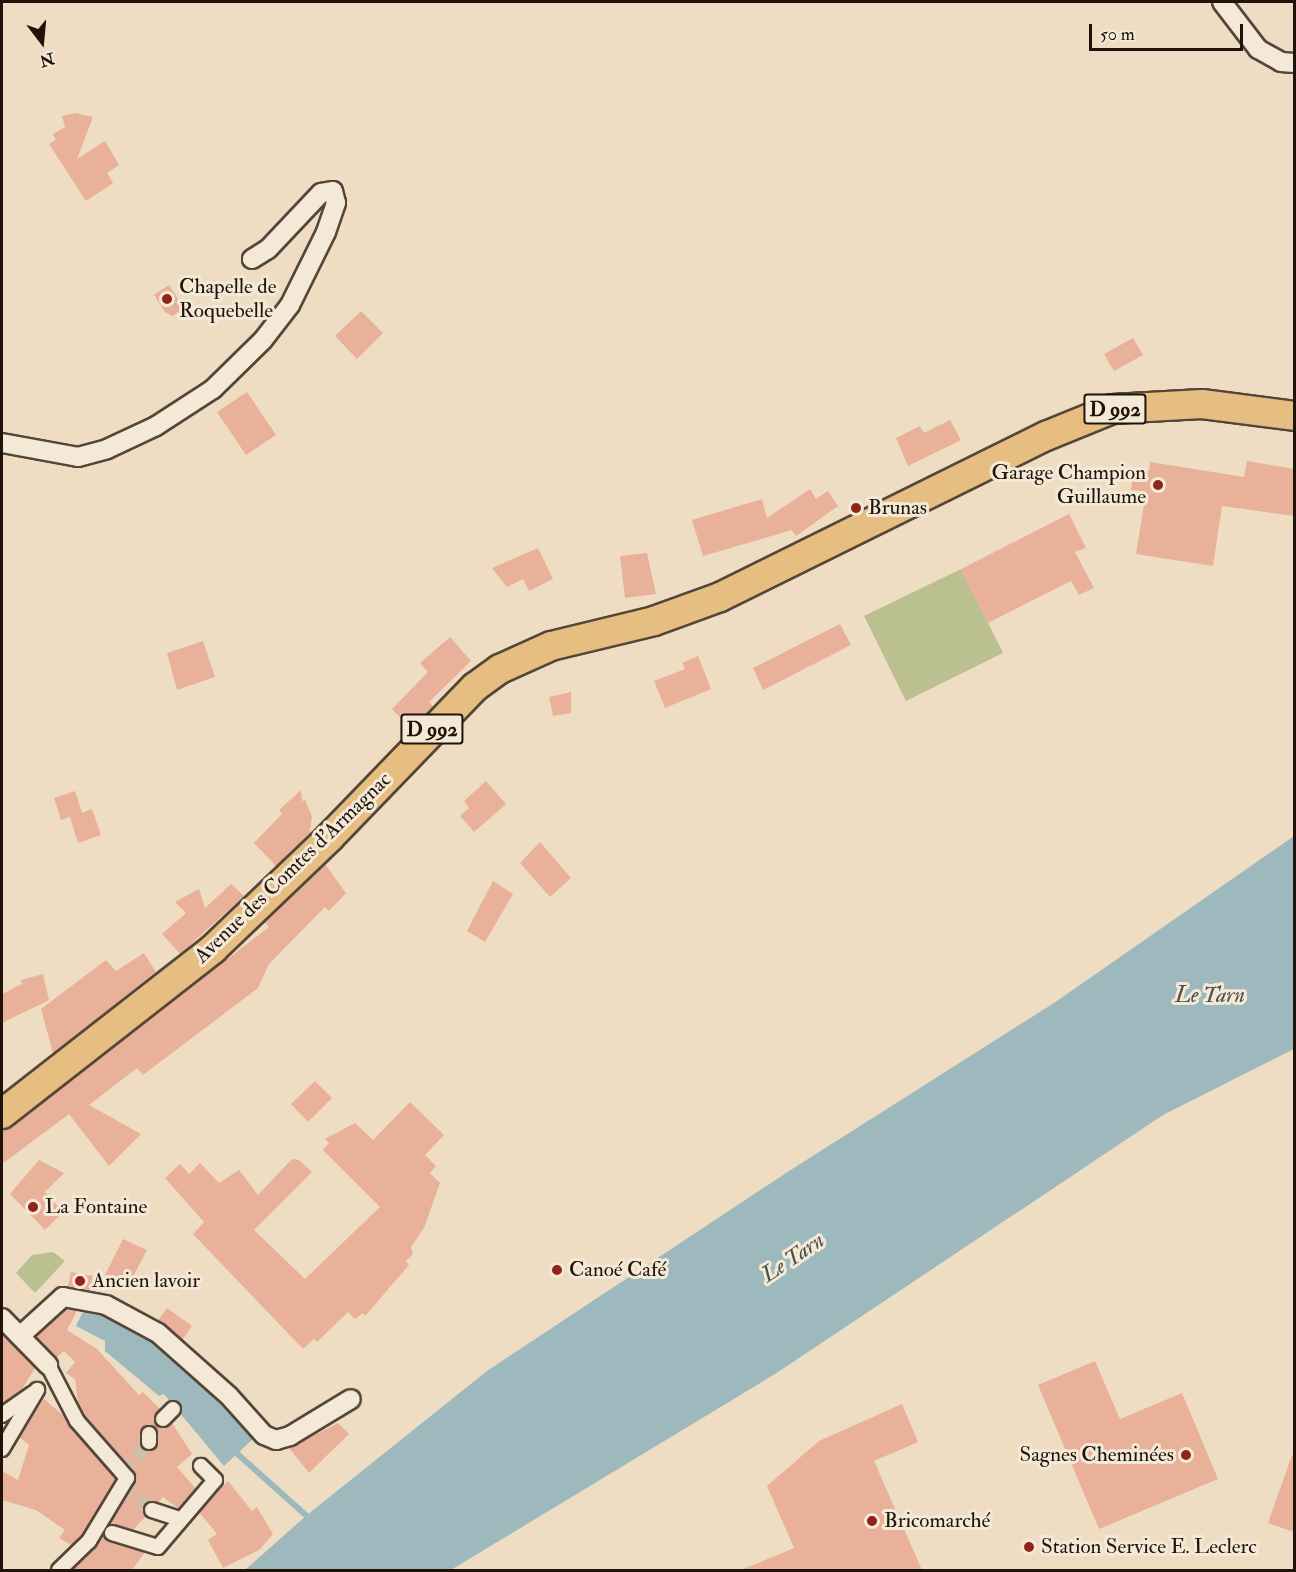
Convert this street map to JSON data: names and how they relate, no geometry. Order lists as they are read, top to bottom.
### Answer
{
  "streets": {
    "main road": ["D 992", "Avenue des Comtes d'Armagnac"]
  },
  "water": ["Le Tarn"],
  "places": [
    "Chapelle de Roquebelle",
    "Garage Champion Guillaume",
    "Brunas",
    "La Fontaine",
    "Canoé Café",
    "Ancien lavoir",
    "Sagnes Cheminées",
    "Bricomarché",
    "Station Service E. Leclerc"
  ],
  "scale_bar": "50 m",
  "north": "bottom"
}
